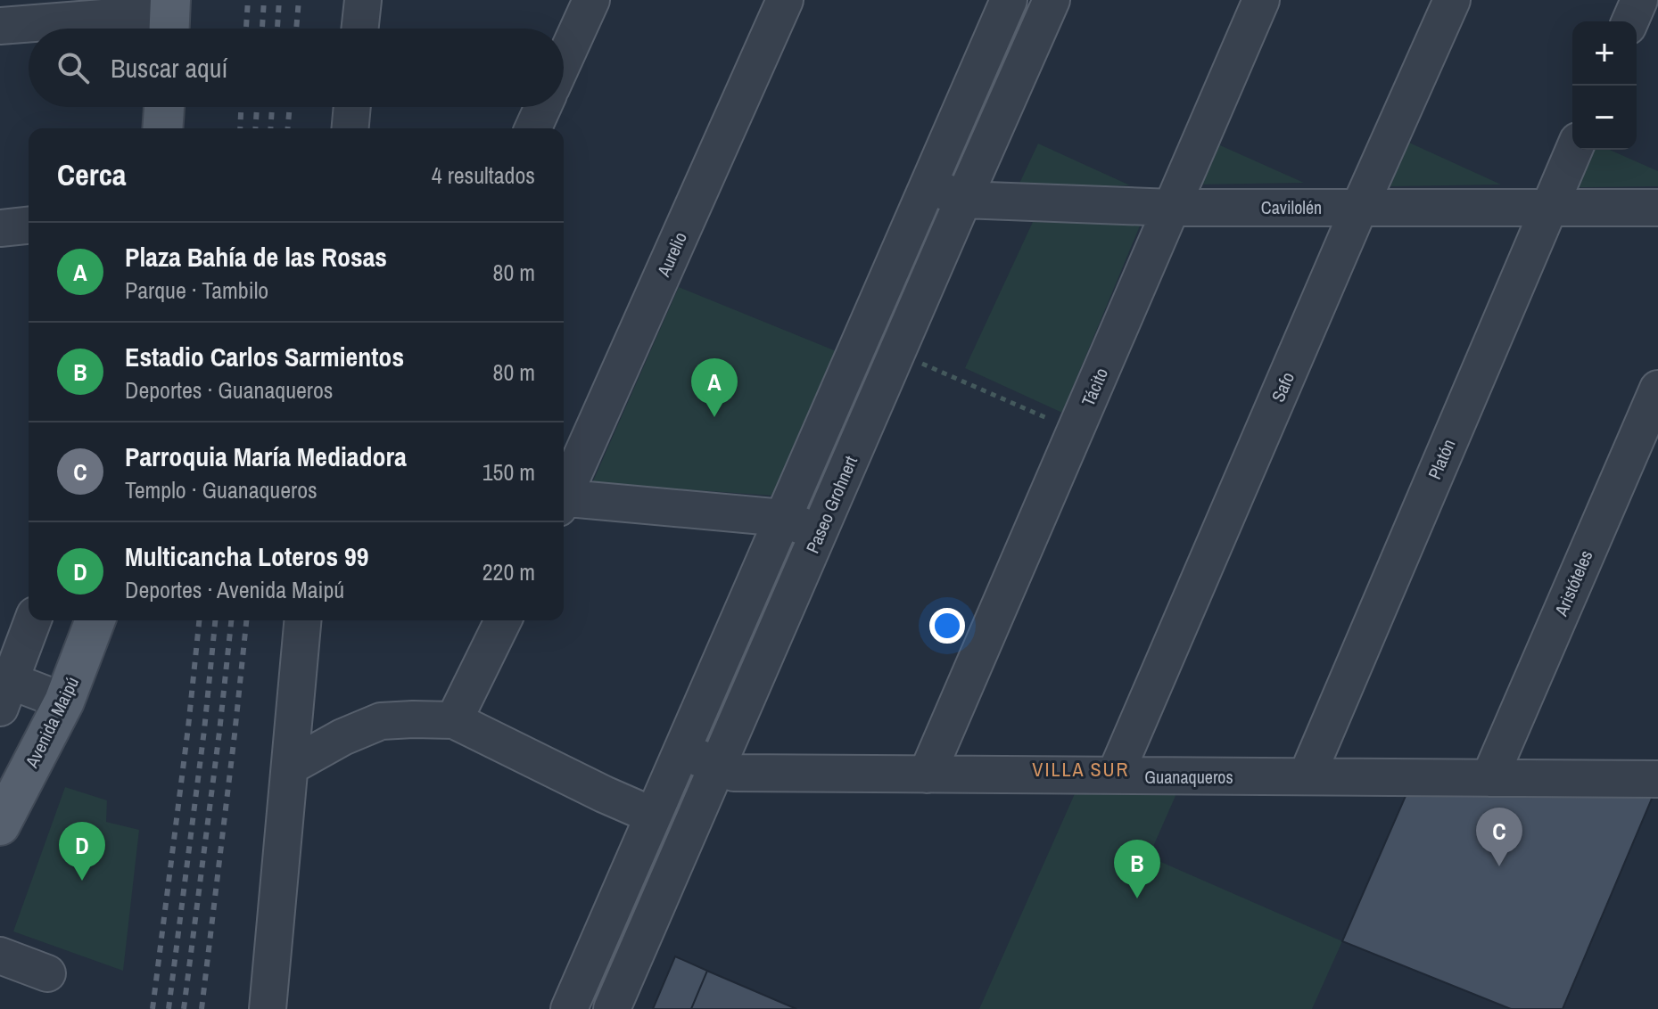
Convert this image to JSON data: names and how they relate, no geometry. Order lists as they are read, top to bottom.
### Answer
{
  "streets": {
    "main road": ["Avenida Maipú"],
    "street": [
      "Cavilolén",
      "Aurelio",
      "Tácito",
      "Safo",
      "Platón",
      "Paseo Grohnert",
      "Aristóteles",
      "Guanaqueros"
    ]
  },
  "crossings": [
    ["Cavilolén", "Tácito"],
    ["Cavilolén", "Safo"],
    ["Cavilolén", "Platón"],
    ["Cavilolén", "Paseo Grohnert"],
    ["Tácito", "Guanaqueros"],
    ["Safo", "Guanaqueros"],
    ["Platón", "Guanaqueros"],
    ["Paseo Grohnert", "Guanaqueros"],
    ["Aristóteles", "Guanaqueros"]
  ],
  "districts": ["VILLA SUR"],
  "page": {
    "map_buttons": ["+", "−"],
    "search": "Buscar aquí",
    "heading": ["Cerca", "4 resultados"],
    "list": [
      {
        "mark": "A",
        "name": "Plaza Bahía de las Rosas",
        "note": "Parque · Tambilo",
        "value": "80 m"
      },
      {
        "mark": "B",
        "name": "Estadio Carlos Sarmientos",
        "note": "Deportes · Guanaqueros",
        "value": "80 m"
      },
      {
        "mark": "C",
        "name": "Parroquia María Mediadora",
        "note": "Templo · Guanaqueros",
        "value": "150 m"
      },
      {
        "mark": "D",
        "name": "Multicancha Loteros 99",
        "note": "Deportes · Avenida Maipú",
        "value": "220 m"
      }
    ],
    "pins": [
      "A",
      "C",
      "D",
      "B"
    ]
  }
}
